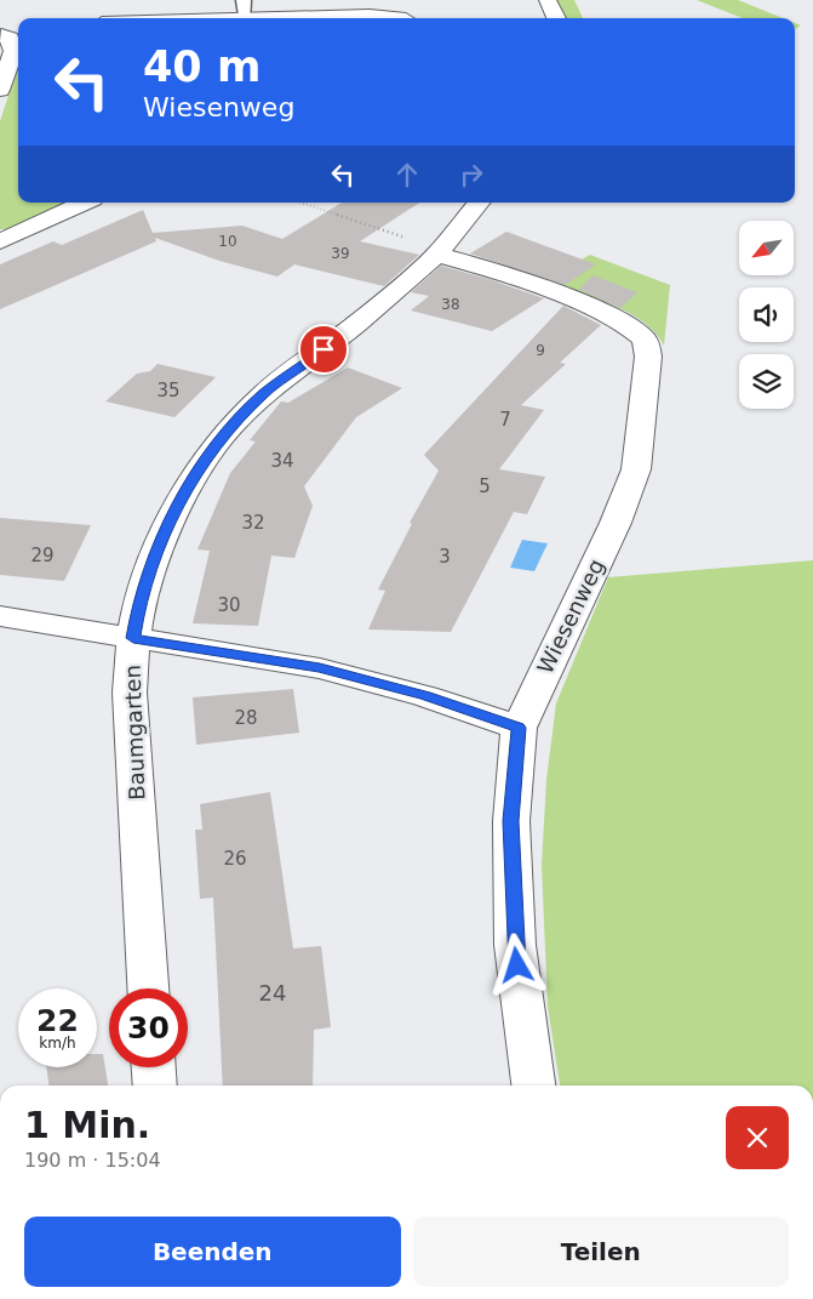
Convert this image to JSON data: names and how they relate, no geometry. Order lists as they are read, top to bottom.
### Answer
{
  "streets": {
    "street": ["Wiesenweg", "Baumgarten"]
  },
  "crossings": [
    ["Wiesenweg", "Baumgarten"]
  ],
  "house_numbers": [
    "10",
    "39",
    "38",
    "9",
    "35",
    "7",
    "34",
    "5",
    "32",
    "29",
    "3",
    "30",
    "28",
    "26",
    "24"
  ],
  "north": "bottom left",
  "page": {
    "turn": ["40 m", "Wiesenweg"],
    "speed": "22 km/h",
    "limit": "30",
    "heading": ["1 Min.", "190 m · 15:04"],
    "buttons": ["Beenden", "Teilen"]
  }
}
